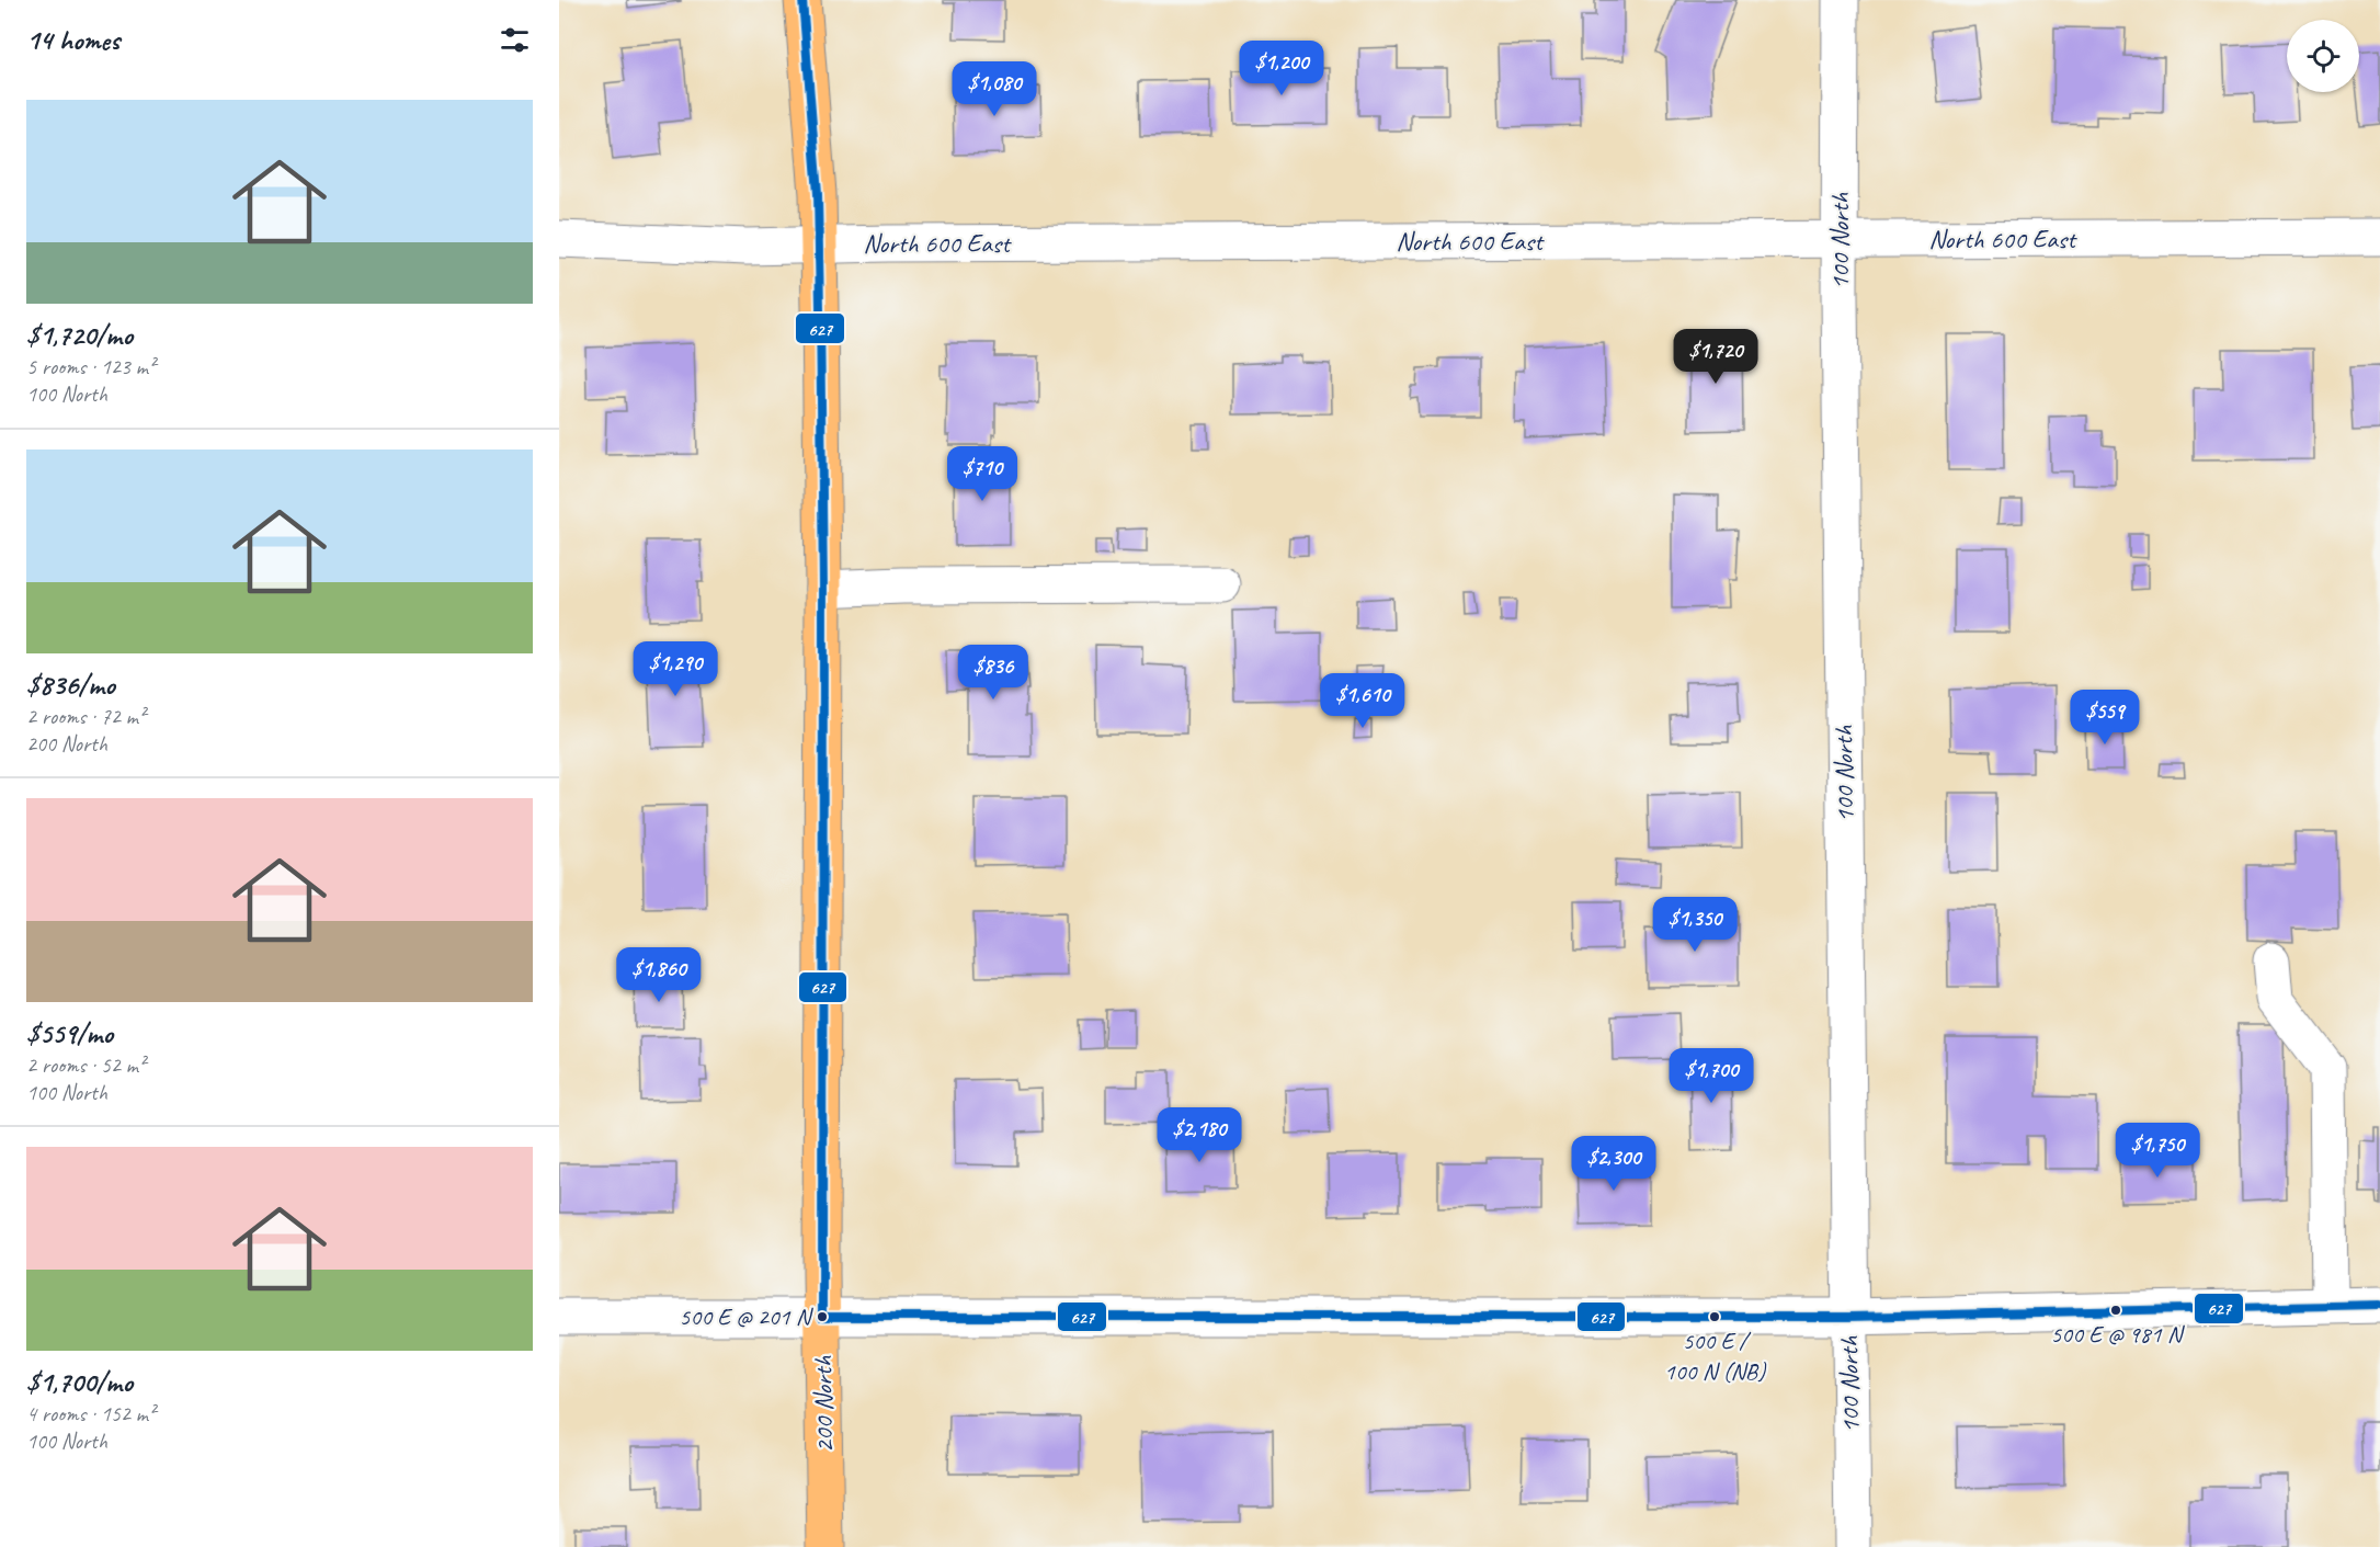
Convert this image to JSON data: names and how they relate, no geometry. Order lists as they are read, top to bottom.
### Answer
{
  "streets": {
    "main road": ["200 North"],
    "street": ["North 600 East", "100 North"]
  },
  "crossings": [
    ["North 600 East", "100 North"],
    ["North 600 East", "200 North"]
  ],
  "places": ["500 E @ 981 N", "500 E @ 201 N", "500 E / 100 N (NB)"],
  "lines": ["transit line 627"],
  "page": {
    "heading": "14 homes",
    "price": [
      "$1,200",
      "$1,080",
      "$1,720",
      "$710",
      "$1,290",
      "$836",
      "$1,610",
      "$559",
      "$1,350",
      "$1,860",
      "$1,700",
      "$2,180",
      "$1,750",
      "$2,300"
    ],
    "list": [
      {
        "name": "$1,720/mo",
        "note": "5 rooms · 123 m² · 100 North"
      },
      {
        "name": "$836/mo",
        "note": "2 rooms · 72 m² · 200 North"
      },
      {
        "name": "$559/mo",
        "note": "2 rooms · 52 m² · 100 North"
      },
      {
        "name": "$1,700/mo",
        "note": "4 rooms · 152 m² · 100 North"
      }
    ]
  }
}
